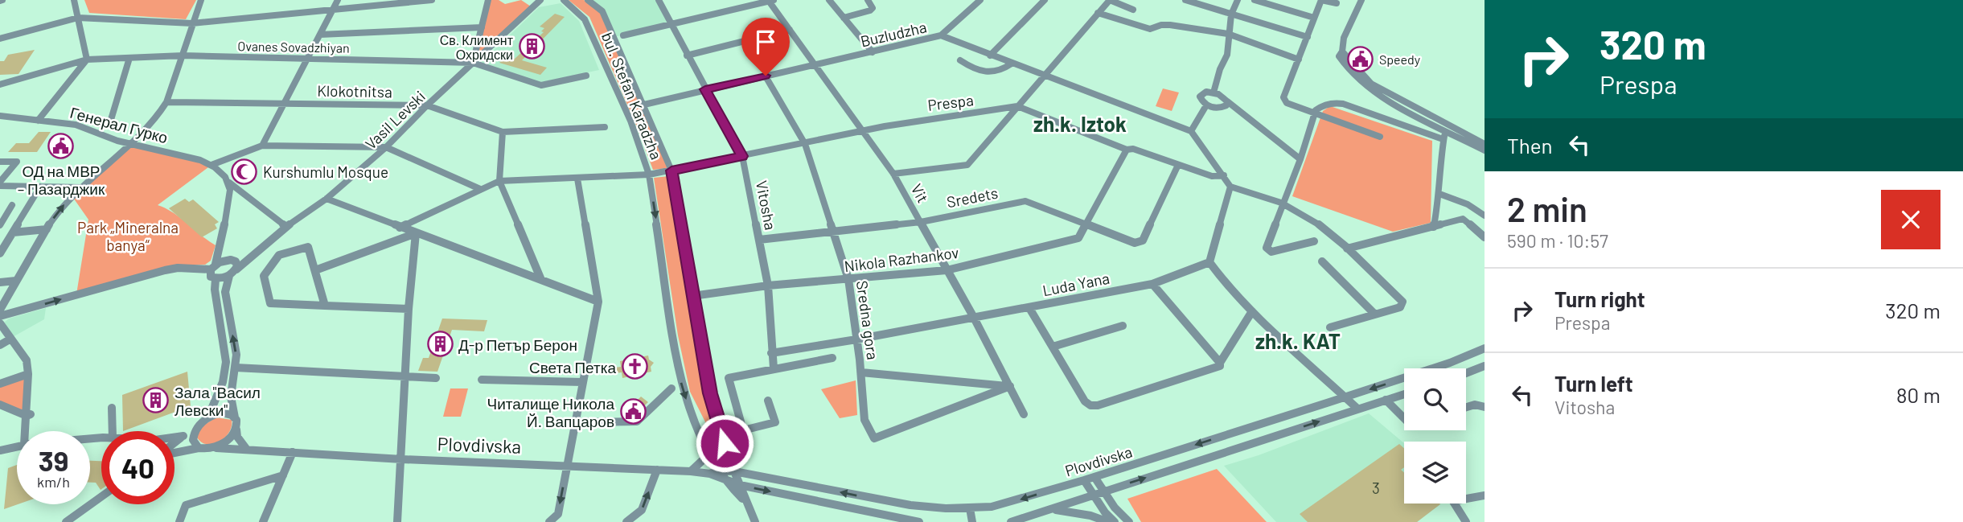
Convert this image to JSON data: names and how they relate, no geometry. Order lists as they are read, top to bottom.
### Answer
{
  "streets": {
    "street": [
      "Buzludzha",
      "Ovanes Sovadzhiyan",
      "Klokotnitsa",
      "bul. Stefan Karadzha",
      "Prespa",
      "Vasil Levski",
      "Генерал Гурко",
      "Vit",
      "Sredets",
      "Vitosha",
      "Nikola Razhankov",
      "Luda Yana",
      "Sredna gora",
      "Plovdivska"
    ]
  },
  "crossings": [
    ["Buzludzha", "bul. Stefan Karadzha"],
    ["Buzludzha", "Vit"],
    ["Buzludzha", "Vitosha"],
    ["Buzludzha", "Sredna gora"],
    ["Ovanes Sovadzhiyan", "Vasil Levski"],
    ["Klokotnitsa", "Vasil Levski"],
    ["bul. Stefan Karadzha", "Prespa"],
    ["bul. Stefan Karadzha", "Nikola Razhankov"],
    ["bul. Stefan Karadzha", "Plovdivska"],
    ["Prespa", "Vit"],
    ["Prespa", "Vitosha"],
    ["Prespa", "Sredna gora"],
    ["Vasil Levski", "Генерал Гурко"],
    ["Vit", "Sredets"],
    ["Vit", "Nikola Razhankov"],
    ["Vit", "Luda Yana"],
    ["Vit", "Sredna gora"],
    ["Sredets", "Vitosha"],
    ["Sredets", "Nikola Razhankov"],
    ["Sredets", "Sredna gora"],
    ["Vitosha", "Nikola Razhankov"],
    ["Vitosha", "Luda Yana"],
    ["Nikola Razhankov", "Sredna gora"],
    ["Luda Yana", "Sredna gora"]
  ],
  "districts": ["zh.k. Iztok", "zh.k. KAT"],
  "parks": ["Park „Mineralna banya“"],
  "places": {
    "building": ["Св. Климент Охридски", "Д-р Петър Берон", "Зала \"Васил Левски\""],
    "public building": ["Speedy", "ОД на МВР – Пазарджик", "Читалище Никола Й. Вапцаров"],
    "mosque": ["Kurshumlu Mosque"],
    "church": ["Света Петка"]
  },
  "house_numbers": ["3"],
  "page": {
    "turn": ["320 m", "Prespa"],
    "then": "Then",
    "heading": ["2 min", "590 m · 10:57"],
    "list": [
      {
        "name": "Turn right",
        "note": "Prespa",
        "value": "320 m"
      },
      {
        "name": "Turn left",
        "note": "Vitosha",
        "value": "80 m"
      }
    ],
    "speed": "39 km/h",
    "limit": "40"
  }
}
